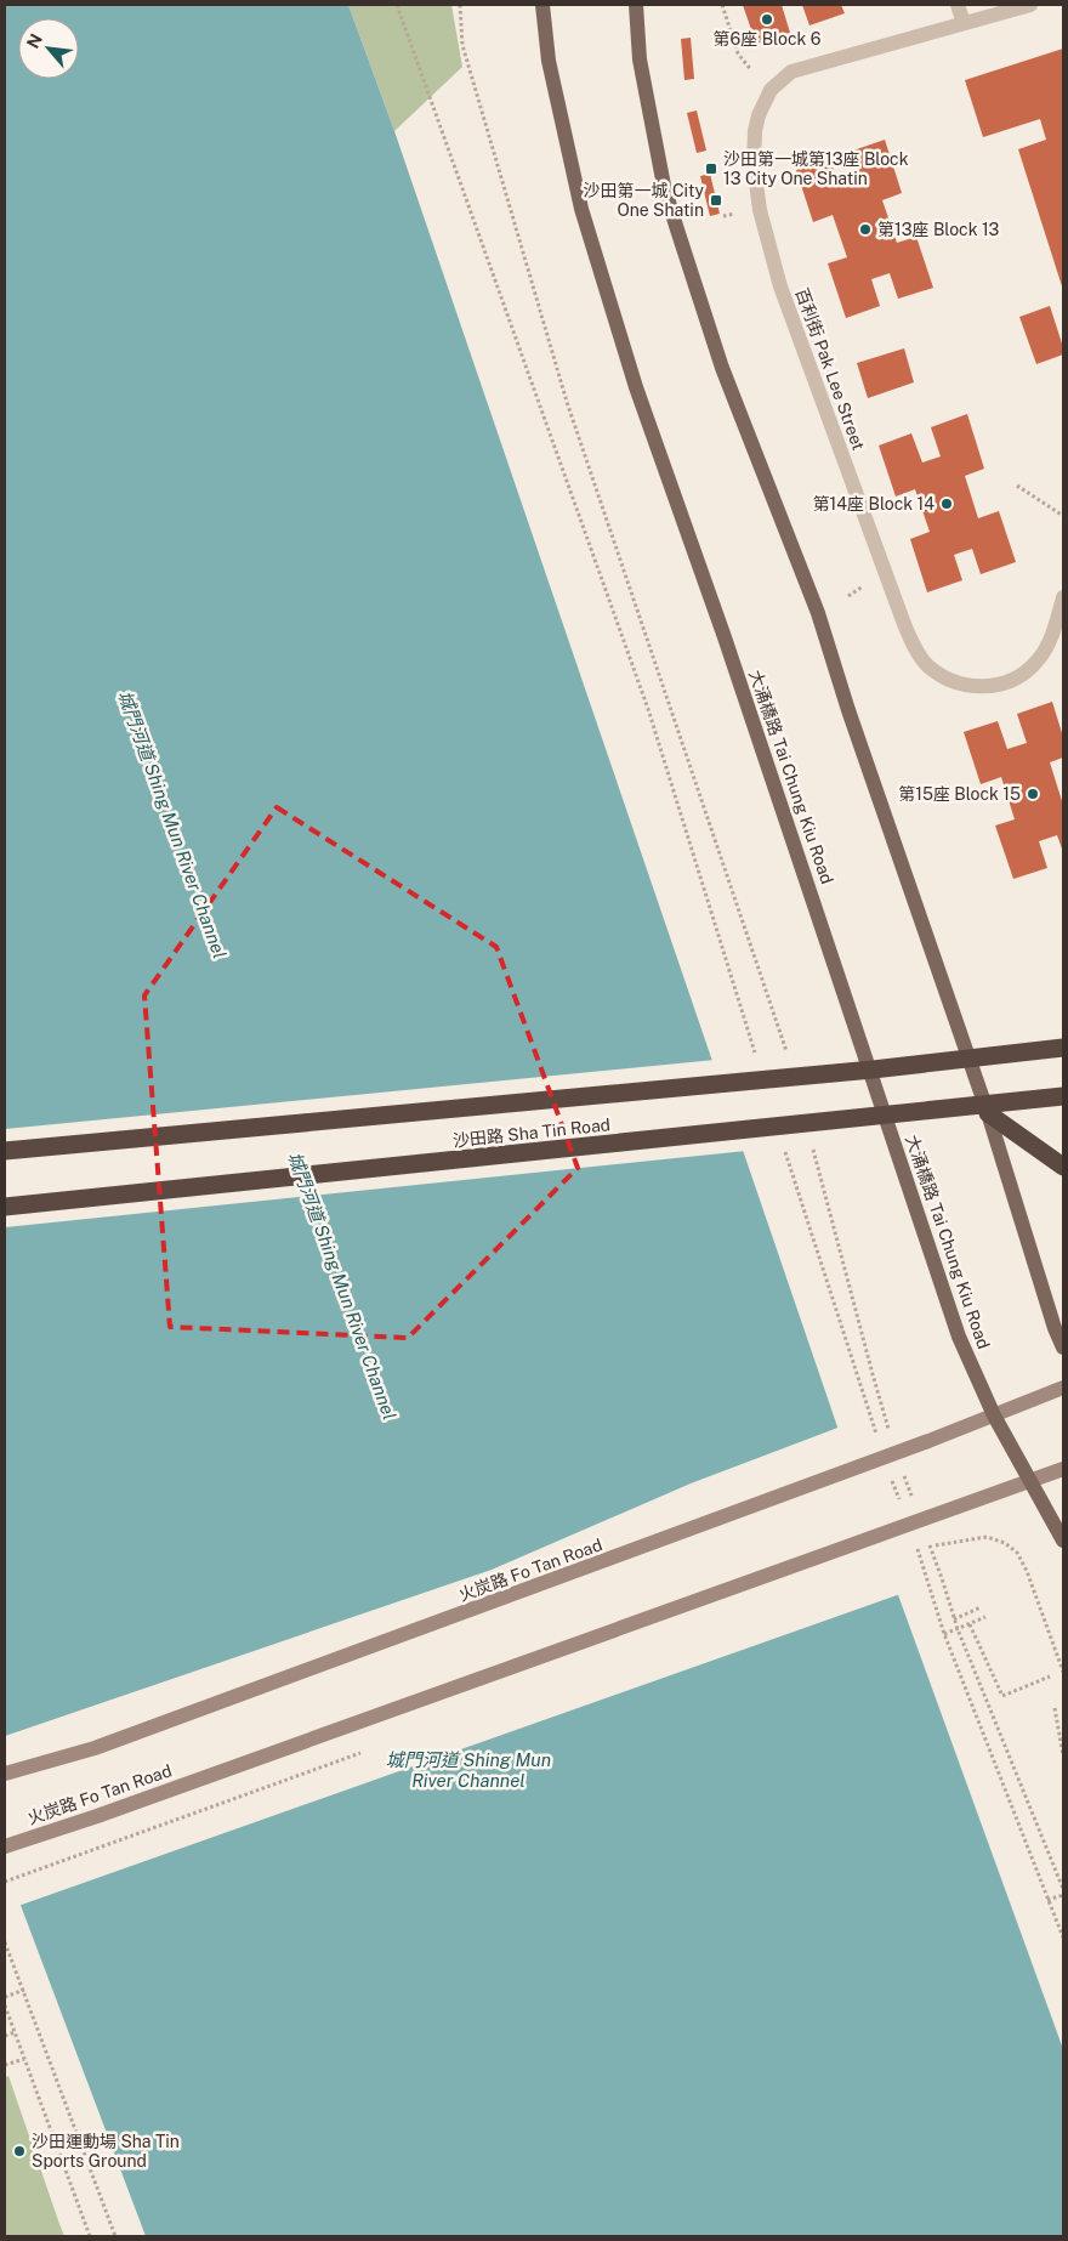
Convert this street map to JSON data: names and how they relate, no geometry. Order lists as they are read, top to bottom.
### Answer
{
  "streets": {
    "highway": ["沙田路 Sha Tin Road"],
    "main road": ["大涌橋路 Tai Chung Kiu Road", "火炭路 Fo Tan Road"],
    "street": ["百利街 Pak Lee Street"]
  },
  "crossings": [
    ["大涌橋路 Tai Chung Kiu Road", "火炭路 Fo Tan Road"]
  ],
  "water": ["城門河道 Shing Mun River Channel"],
  "places": {
    "other": [
      "第6座 Block 6",
      "第13座 Block 13",
      "第14座 Block 14",
      "第15座 Block 15",
      "沙田運動場 Sha Tin Sports Ground"
    ],
    "transit": ["沙田第一城第13座 Block 13 City One Shatin", "沙田第一城 City One Shatin"]
  },
  "north": "top left"
}
